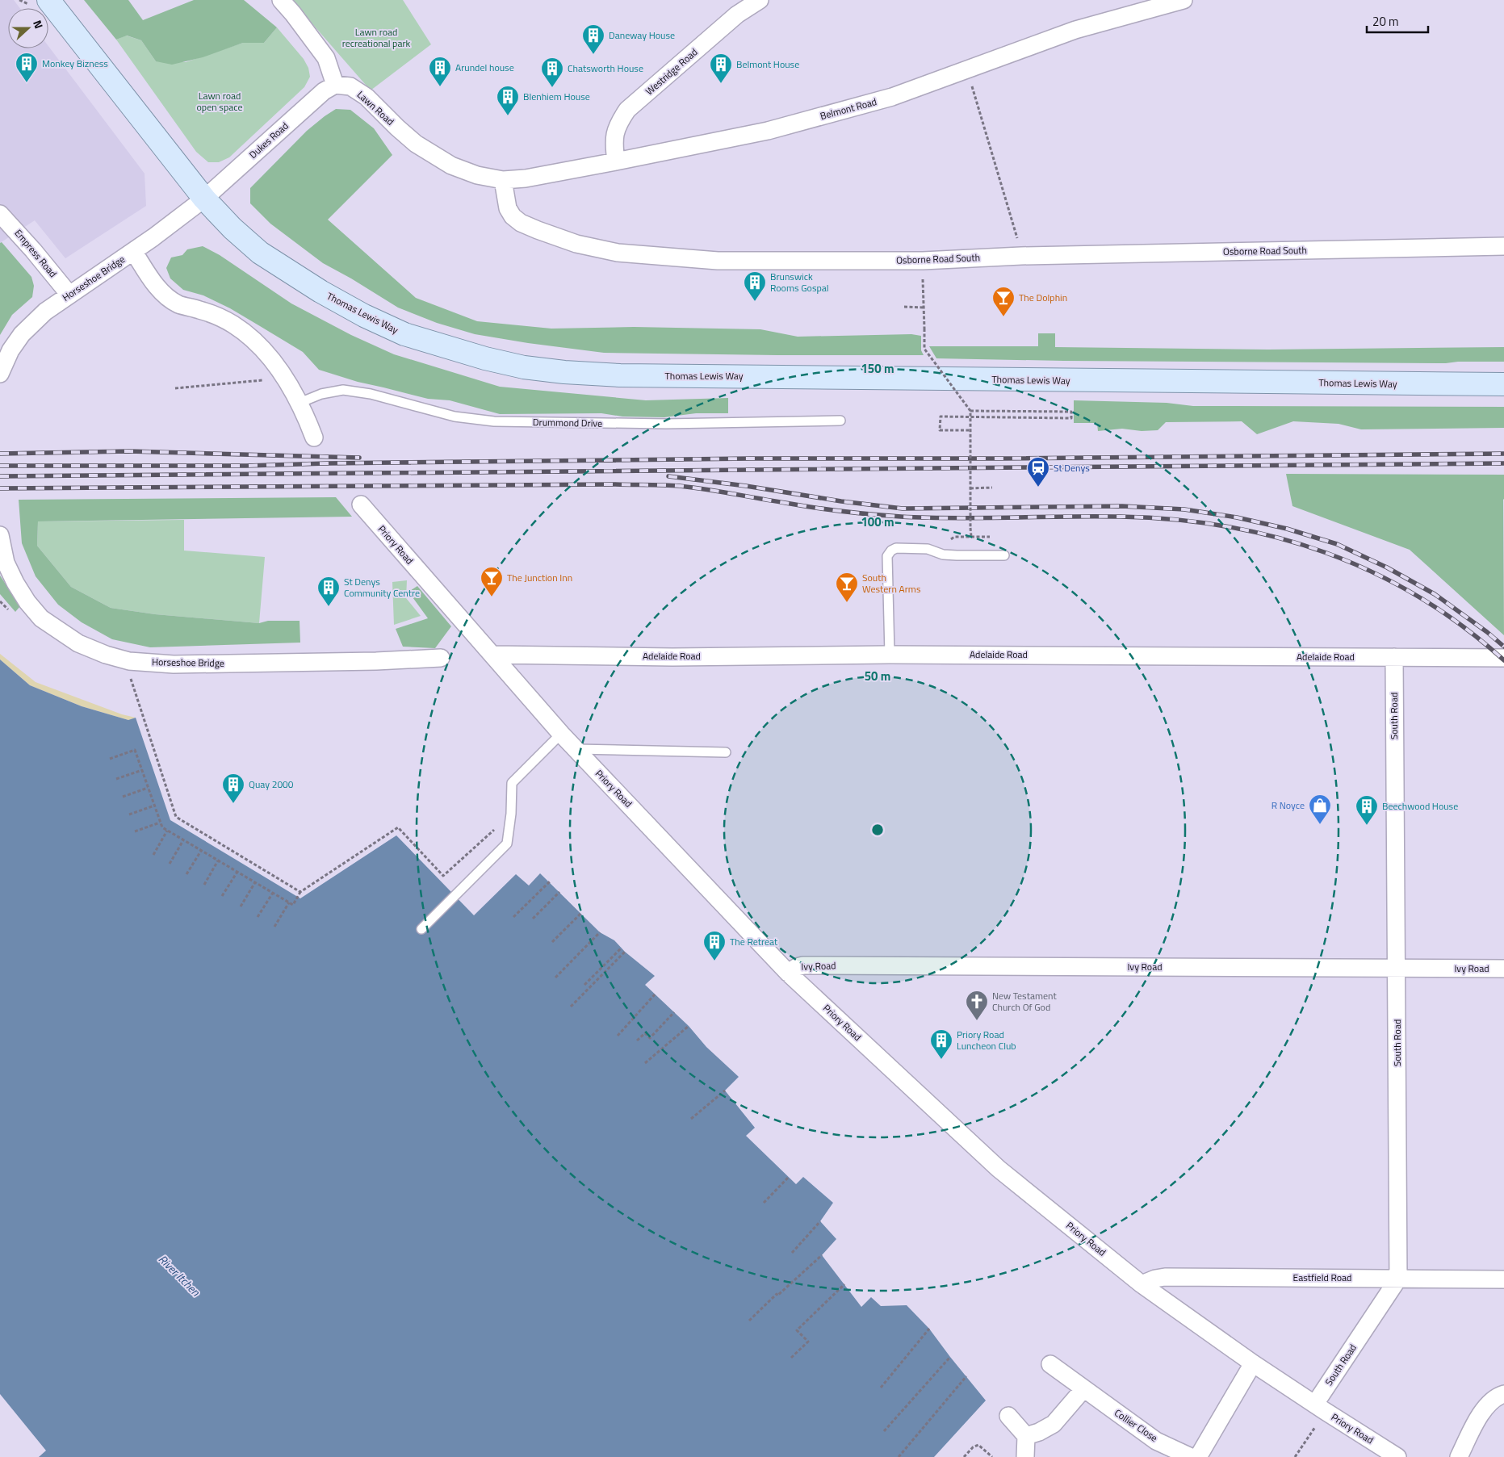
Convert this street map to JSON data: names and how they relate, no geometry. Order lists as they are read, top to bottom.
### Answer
{
  "streets": {
    "main road": ["Thomas Lewis Way"],
    "street": [
      "Westridge Road",
      "Lawn Road",
      "Belmont Road",
      "Dukes Road",
      "Osborne Road South",
      "Empress Road",
      "Horseshoe Bridge",
      "Priory Road",
      "Adelaide Road",
      "South Road",
      "Ivy Road",
      "Eastfield Road",
      "Collier Close"
    ],
    "lane": ["Drummond Drive"]
  },
  "crossings": [
    ["Westridge Road", "Belmont Road"],
    ["Lawn Road", "Belmont Road"],
    ["Lawn Road", "Dukes Road"],
    ["Lawn Road", "Osborne Road South"],
    ["Belmont Road", "Osborne Road South"],
    ["Dukes Road", "Horseshoe Bridge"],
    ["Dukes Road", "Thomas Lewis Way"],
    ["Empress Road", "Horseshoe Bridge"],
    ["Horseshoe Bridge", "Thomas Lewis Way"],
    ["Priory Road", "Adelaide Road"],
    ["Priory Road", "South Road"],
    ["Priory Road", "Ivy Road"],
    ["Priory Road", "Eastfield Road"],
    ["Adelaide Road", "South Road"],
    ["South Road", "Ivy Road"],
    ["South Road", "Eastfield Road"]
  ],
  "water": ["River Itchen"],
  "parks": ["Lawn road recreational park", "Lawn road open space"],
  "places": {
    "building": [
      "Daneway House",
      "Monkey Bizness",
      "Belmont House",
      "Arundel house",
      "Chatsworth House",
      "Blenhiem House",
      "Brunswick Rooms Gospal",
      "St Denys Community Centre",
      "Quay 2000",
      "Beechwood House",
      "The Retreat",
      "Priory Road Luncheon Club"
    ],
    "bar": ["The Dolphin", "The Junction Inn", "South Western Arms"],
    "station": ["St Denys"],
    "shop": ["R Noyce"],
    "church": ["New Testament Church Of God"]
  },
  "scale_bar": "20 m",
  "north": "right",
  "rings": ["150 m", "100 m", "50 m"]
}
